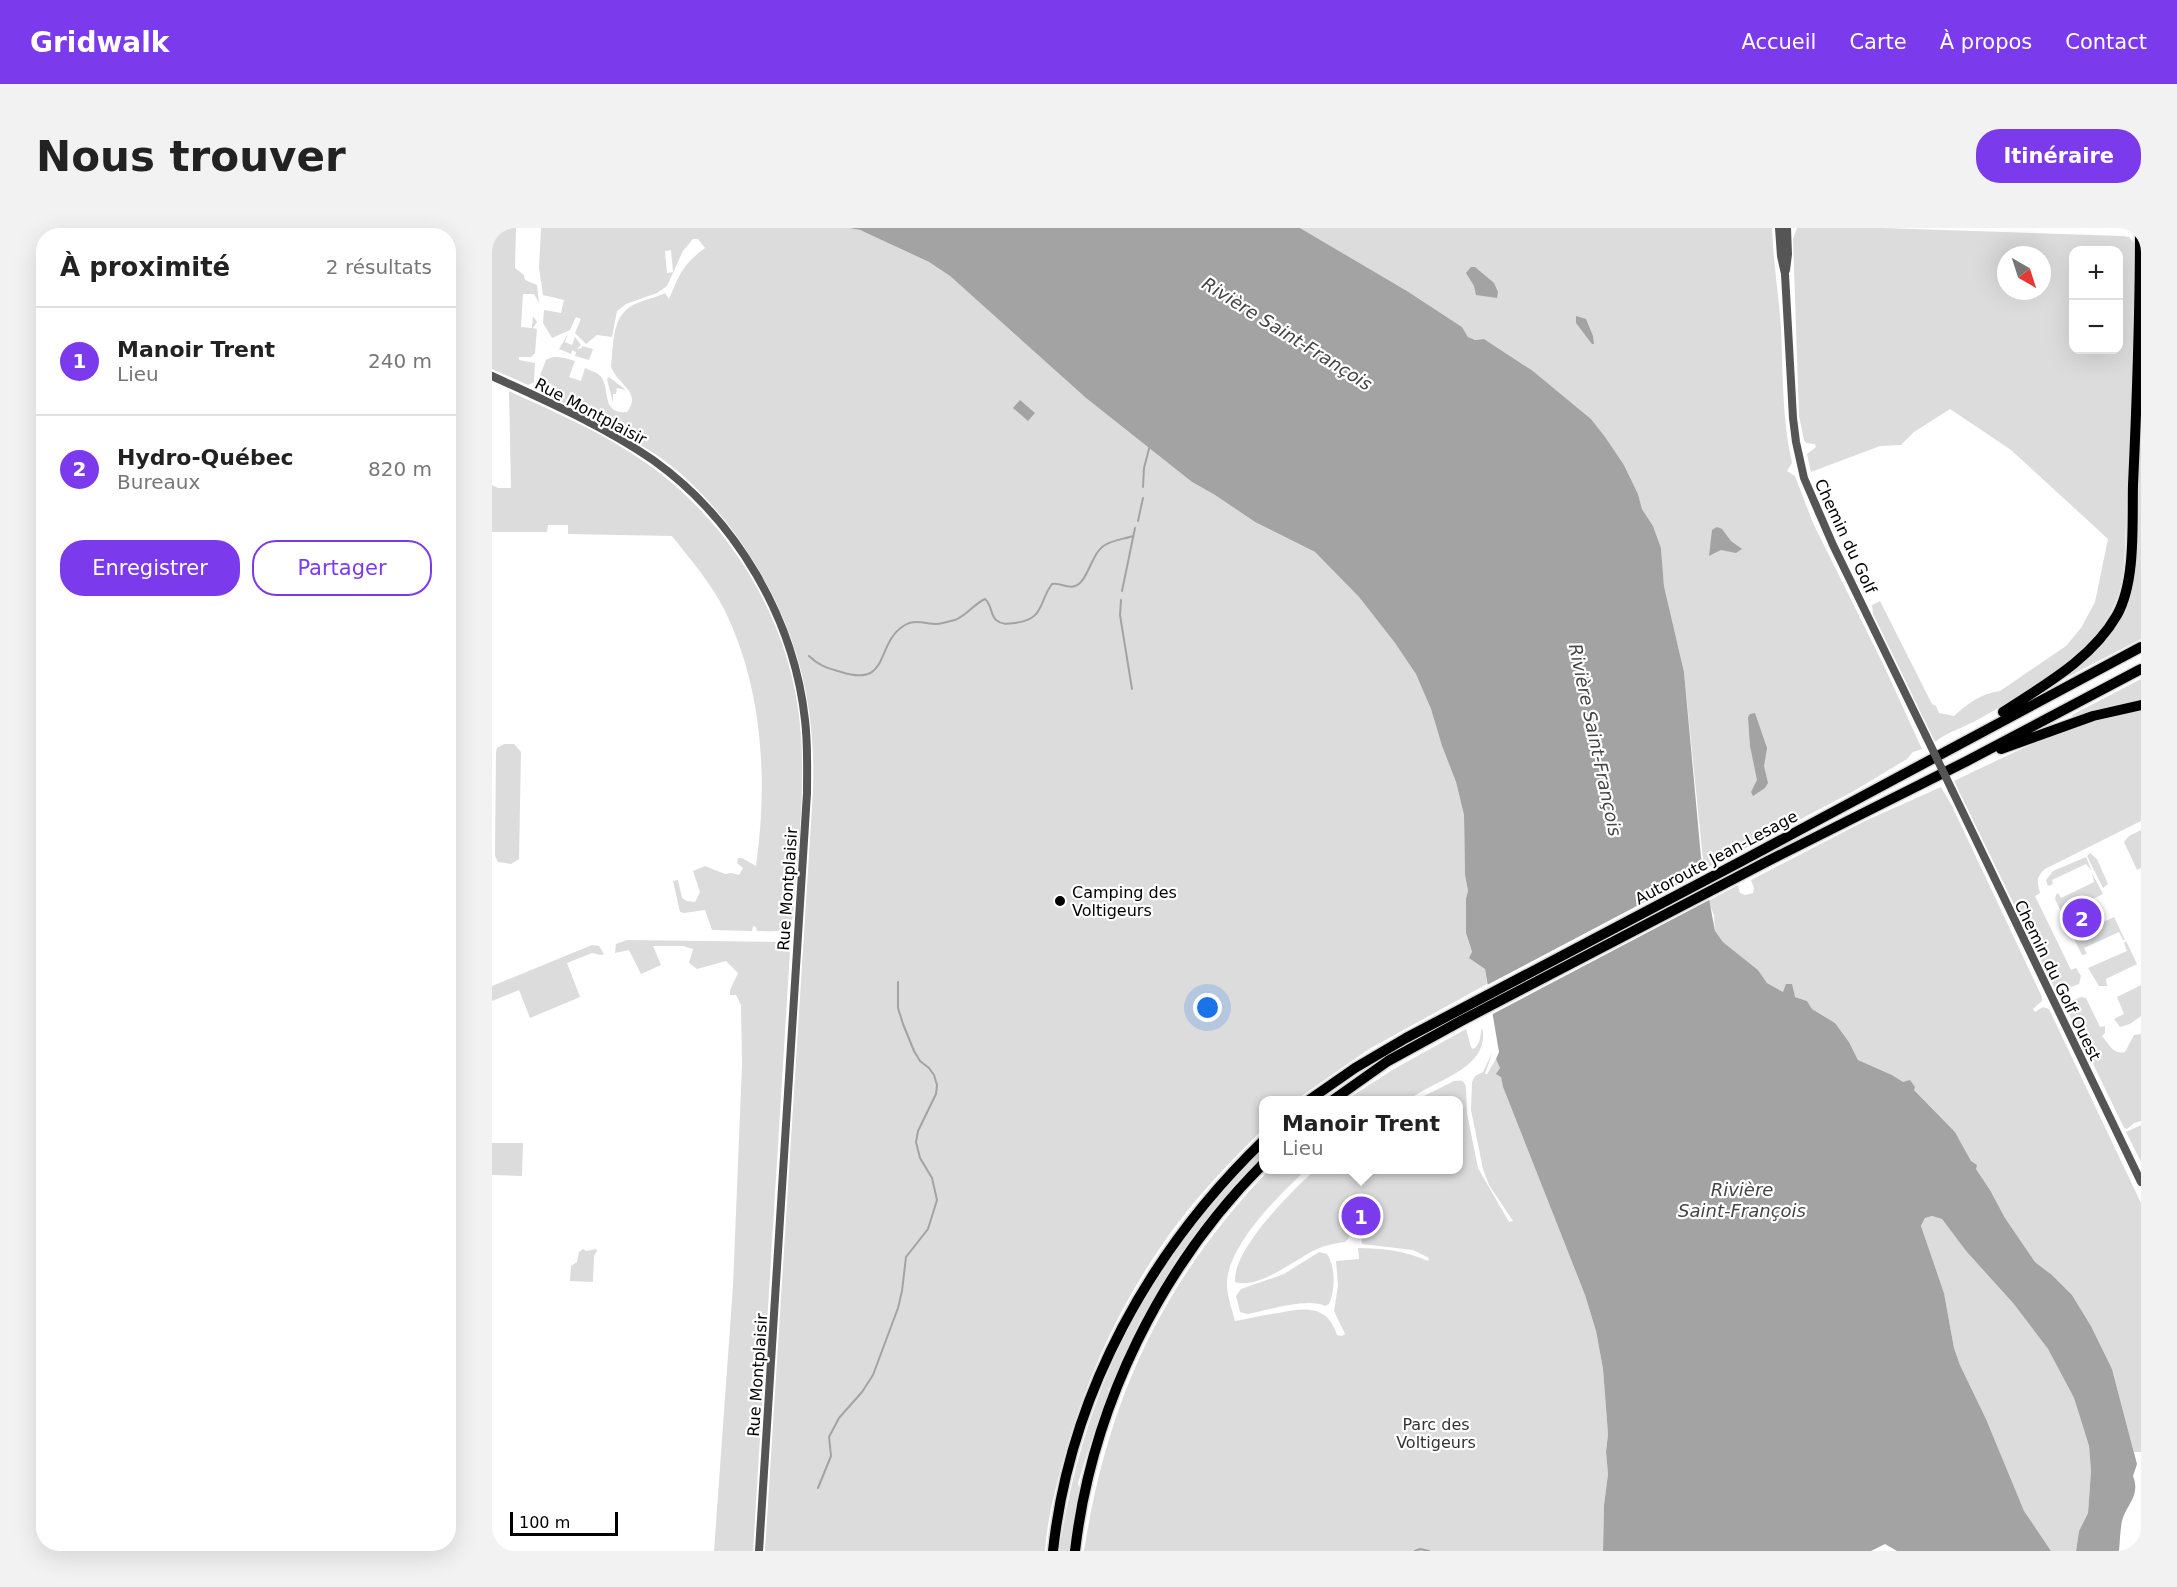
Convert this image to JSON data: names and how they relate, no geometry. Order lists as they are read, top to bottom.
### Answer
{
  "streets": {
    "highway": ["Autoroute Jean-Lesage"],
    "street": ["Rue Montplaisir", "Chemin du Golf", "Chemin du Golf Ouest"]
  },
  "crossings": [
    ["Chemin du Golf", "Chemin du Golf Ouest"]
  ],
  "water": ["Rivière Saint-François"],
  "parks": ["Parc des Voltigeurs"],
  "places": ["Camping des Voltigeurs"],
  "scale_bar": "100 m",
  "north": "bottom right",
  "page": {
    "header": "Gridwalk",
    "nav": [
      "Accueil",
      "Carte",
      "À propos",
      "Contact"
    ],
    "buttons": [
      "Itinéraire",
      ["Enregistrer", "Partager"]
    ],
    "title": "Nous trouver",
    "heading": ["À proximité", "2 résultats"],
    "map_buttons": ["+", "−"],
    "list": [
      {
        "mark": "1",
        "name": "Manoir Trent",
        "note": "Lieu",
        "value": "240 m"
      },
      {
        "mark": "2",
        "name": "Hydro-Québec",
        "note": "Bureaux",
        "value": "820 m"
      }
    ],
    "pins": ["2", "1"],
    "popup": ["Manoir Trent", "Lieu"],
    "scale": "100 m"
  }
}
